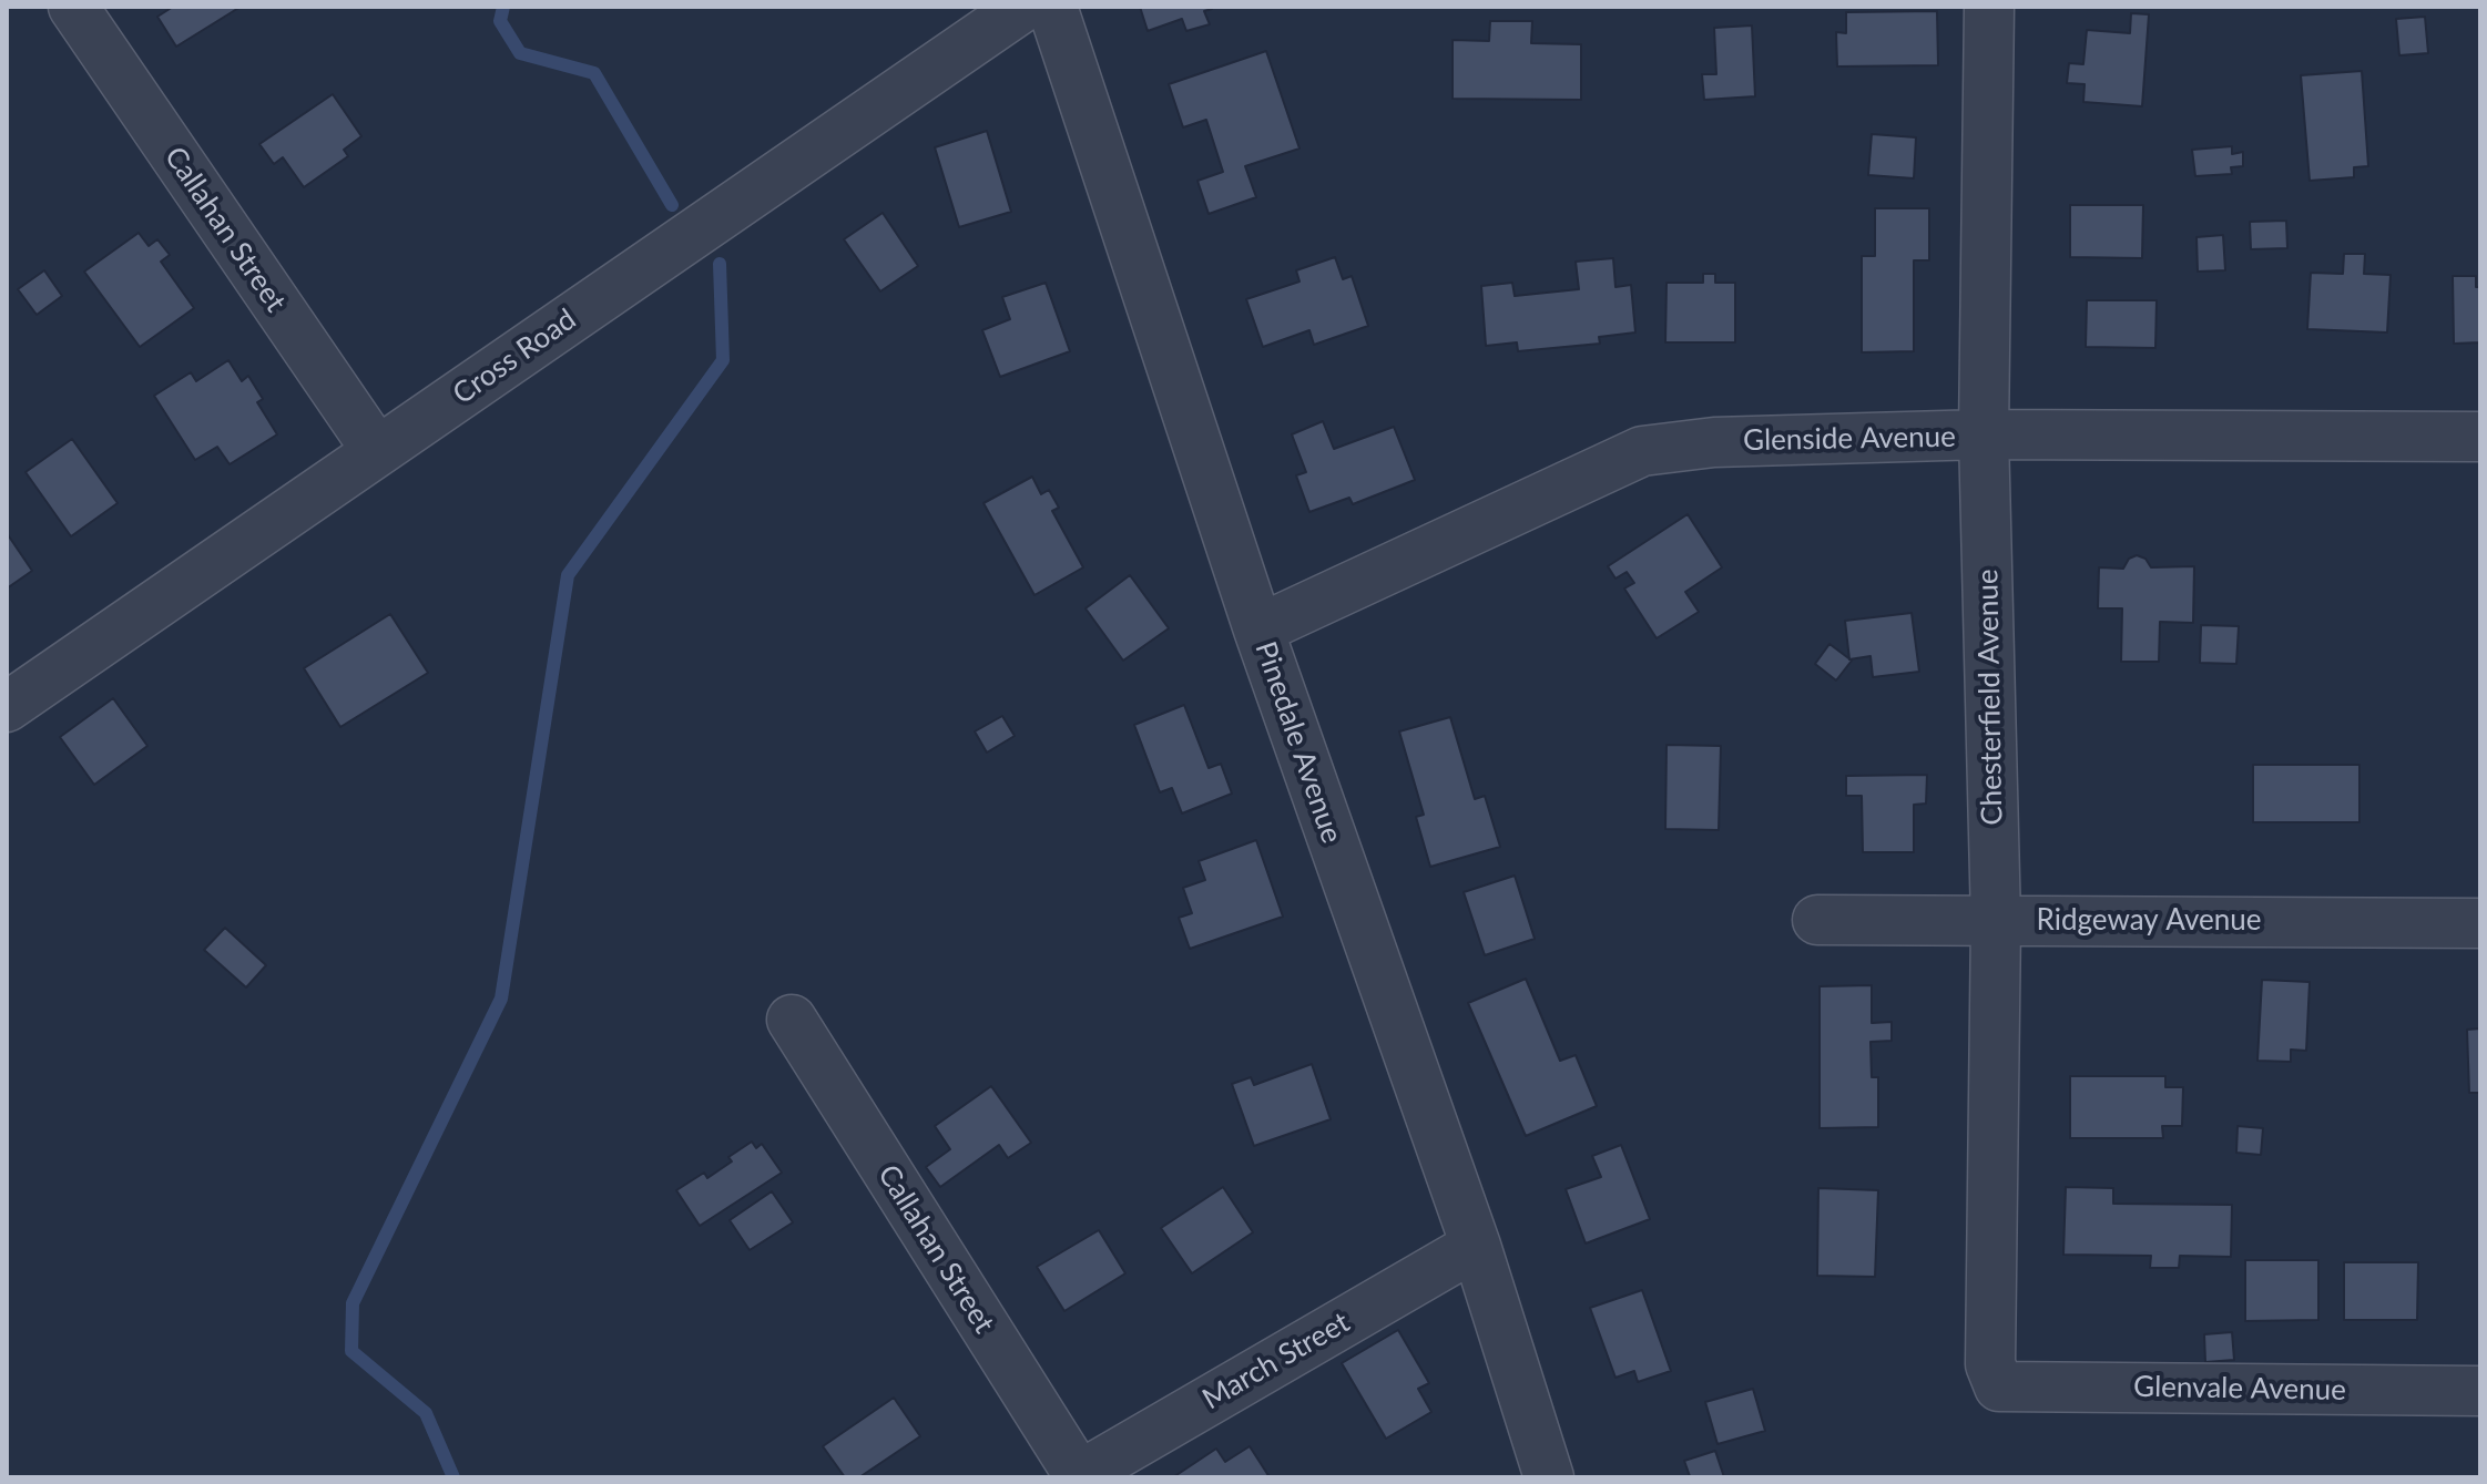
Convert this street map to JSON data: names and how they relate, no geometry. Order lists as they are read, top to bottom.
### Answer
{
  "streets": {
    "street": [
      "Callahan Street",
      "Cross Road",
      "Glenside Avenue",
      "Chesterfield Avenue",
      "Pinedale Avenue",
      "Ridgeway Avenue",
      "March Street",
      "Glenvale Avenue"
    ]
  },
  "crossings": [
    ["Callahan Street", "Cross Road"],
    ["Callahan Street", "March Street"],
    ["Glenside Avenue", "Chesterfield Avenue"],
    ["Glenside Avenue", "Pinedale Avenue"],
    ["Chesterfield Avenue", "Ridgeway Avenue"],
    ["Chesterfield Avenue", "Glenvale Avenue"],
    ["Pinedale Avenue", "March Street"]
  ]
}
